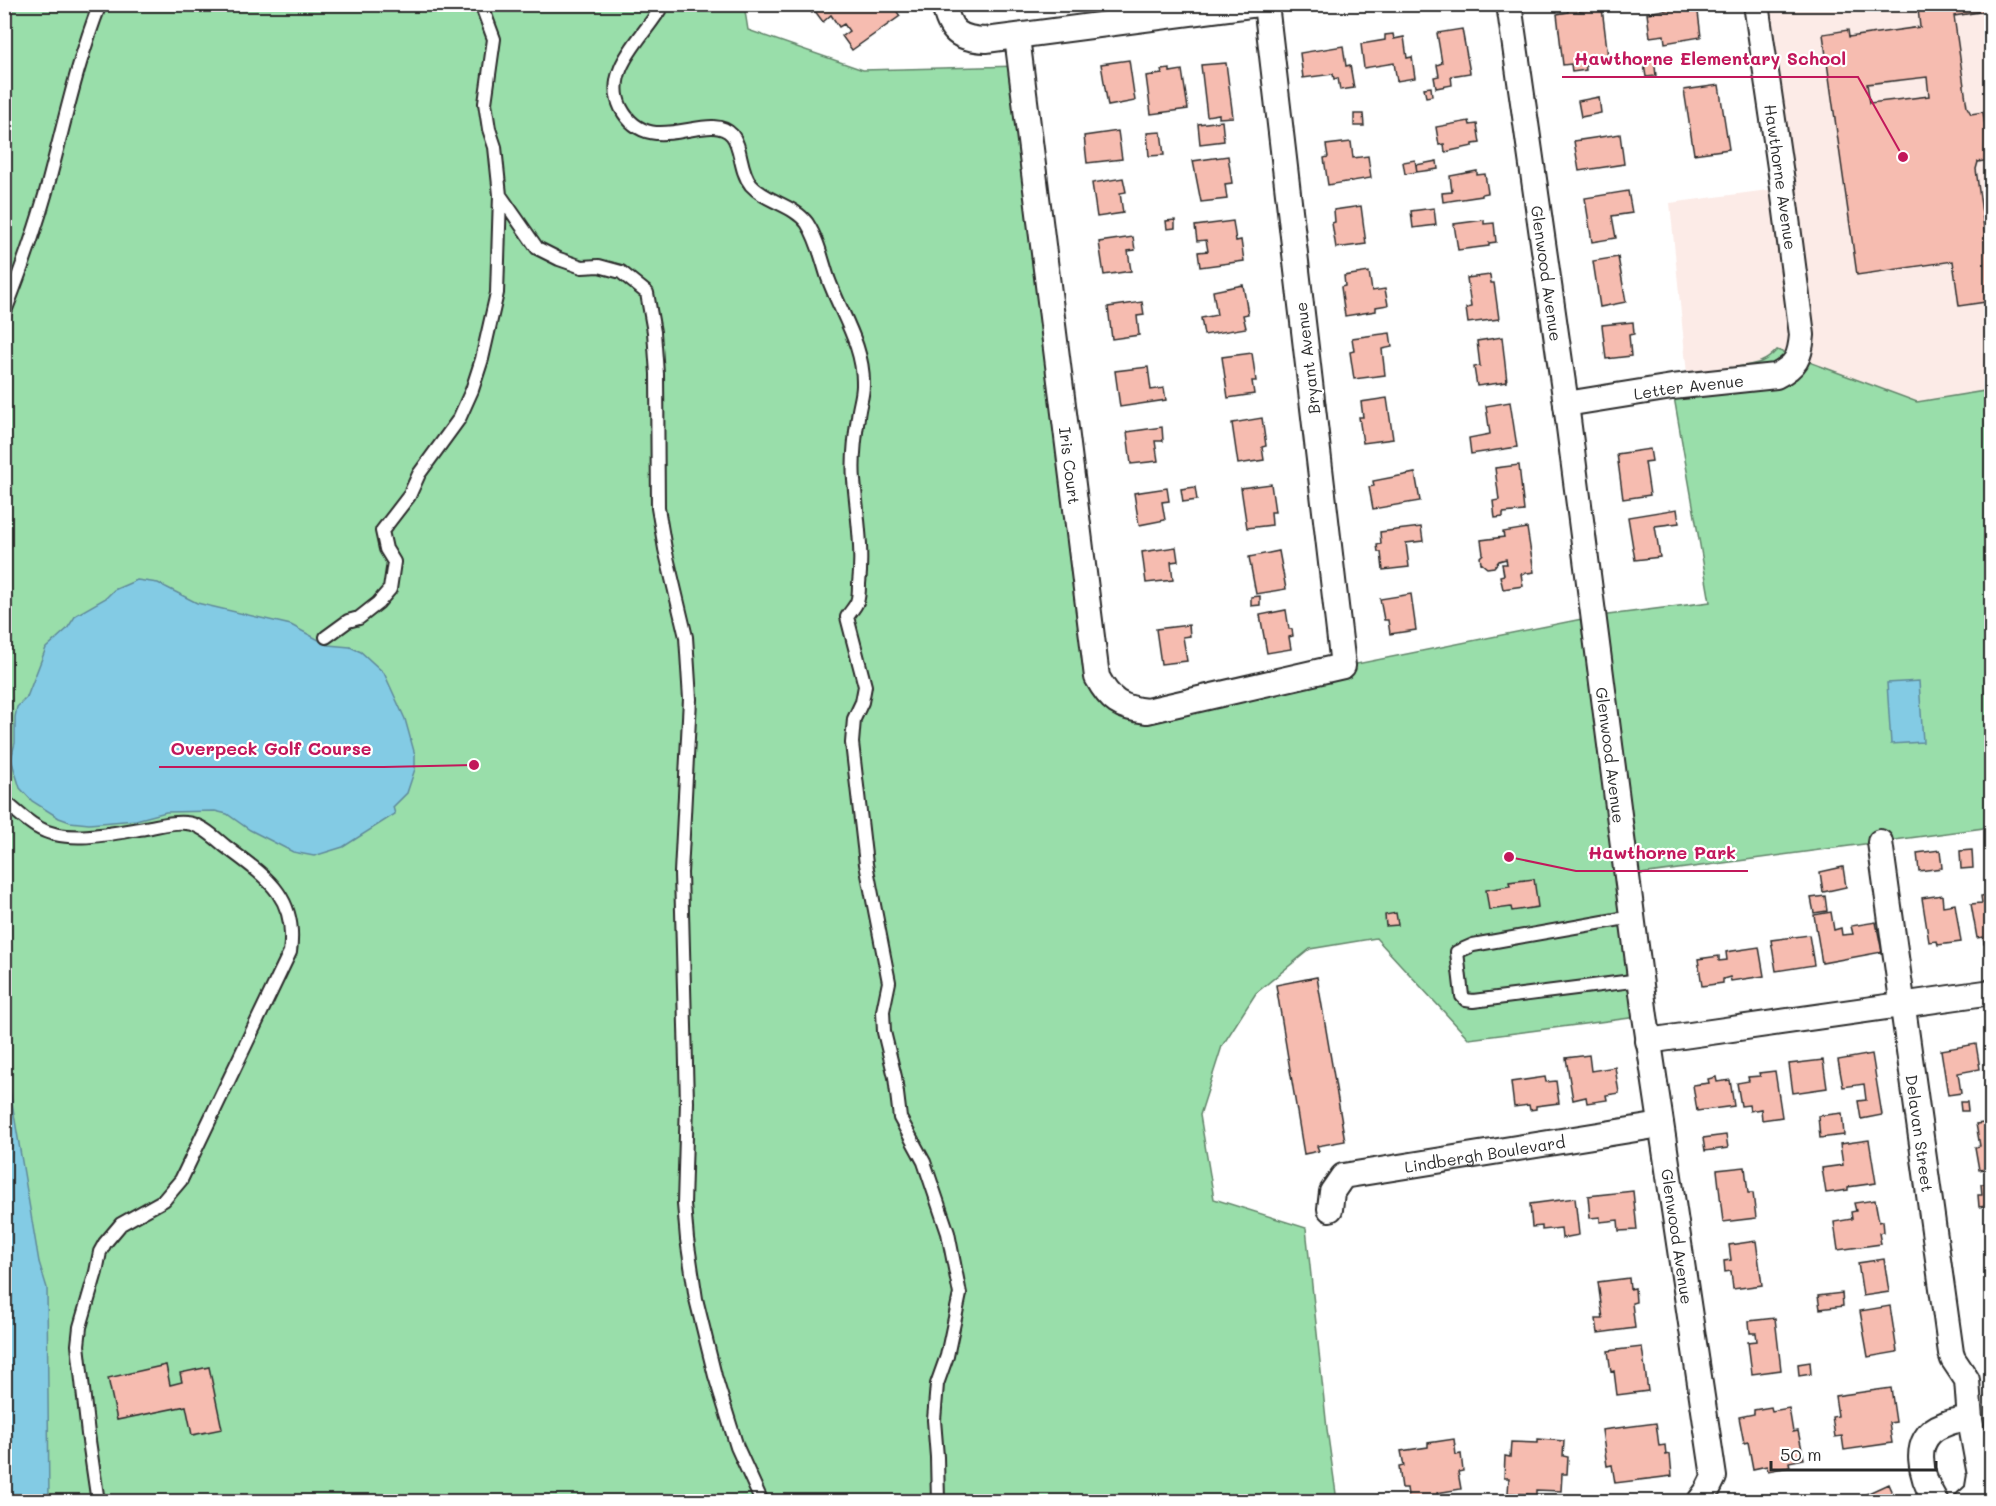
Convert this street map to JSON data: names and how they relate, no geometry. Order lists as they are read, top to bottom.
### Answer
{
  "streets": {
    "street": [
      "Hawthorne Avenue",
      "Glenwood Avenue",
      "Bryant Avenue",
      "Letter Avenue",
      "Iris Court",
      "Delavan Street",
      "Lindbergh Boulevard"
    ]
  },
  "crossings": [
    ["Hawthorne Avenue", "Letter Avenue"],
    ["Glenwood Avenue", "Letter Avenue"],
    ["Glenwood Avenue", "Lindbergh Boulevard"],
    ["Bryant Avenue", "Iris Court"]
  ],
  "places": ["Hawthorne Elementary School", "Overpeck Golf Course", "Hawthorne Park"],
  "scale_bar": "50 m"
}
